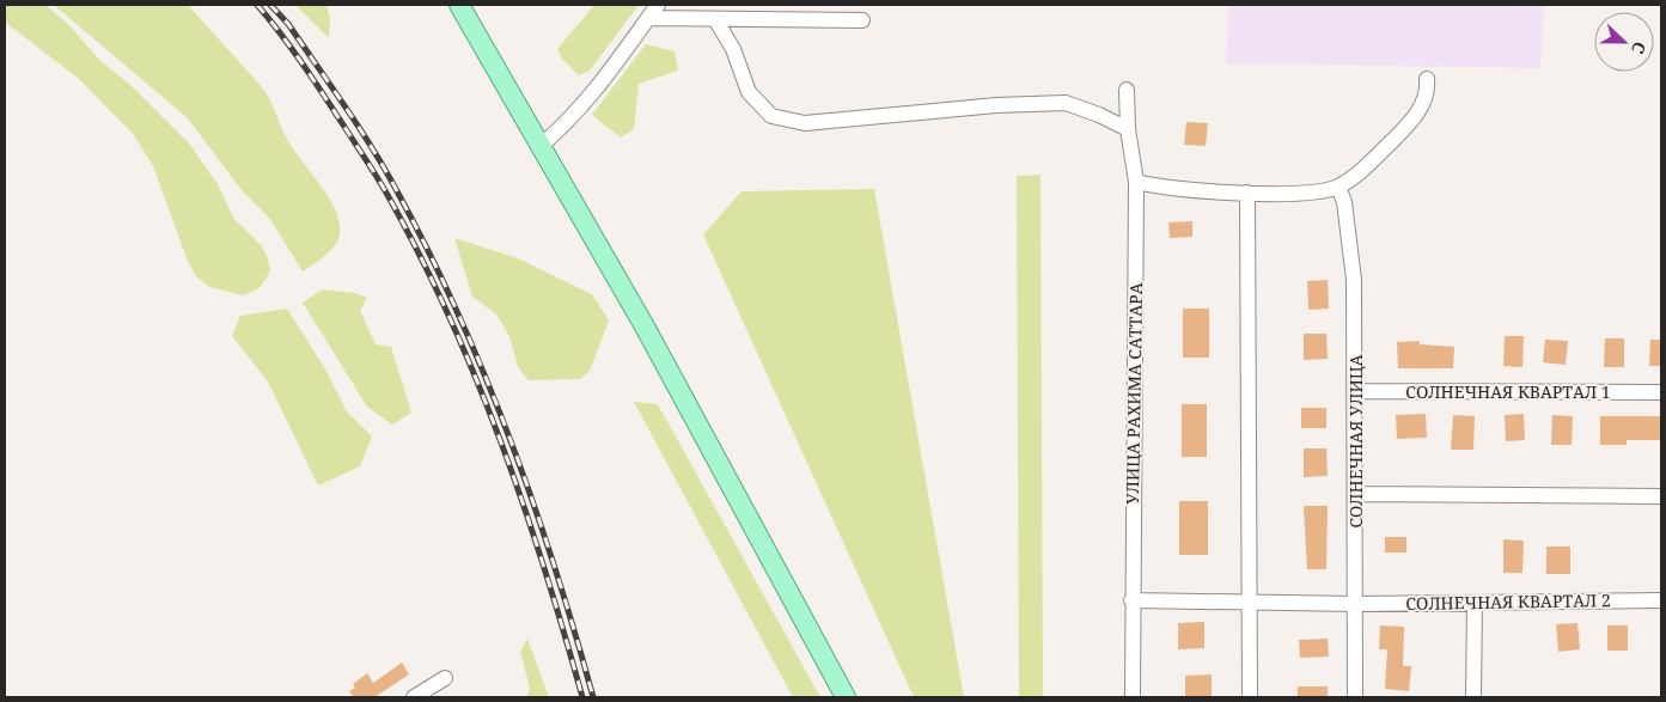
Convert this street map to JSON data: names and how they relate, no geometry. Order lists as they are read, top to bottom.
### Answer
{
  "streets": {
    "street": [
      "СОЛНЕЧНАЯ КВАРТАЛ 1",
      "УЛИЦА РАХИМА САТТАРА",
      "СОЛНЕЧНАЯ УЛИЦА",
      "СОЛНЕЧНАЯ КВАРТАЛ 2"
    ]
  },
  "crossings": [
    ["СОЛНЕЧНАЯ КВАРТАЛ 1", "СОЛНЕЧНАЯ УЛИЦА"],
    ["УЛИЦА РАХИМА САТТАРА", "СОЛНЕЧНАЯ КВАРТАЛ 2"],
    ["СОЛНЕЧНАЯ УЛИЦА", "СОЛНЕЧНАЯ КВАРТАЛ 2"]
  ],
  "north": "right"
}
